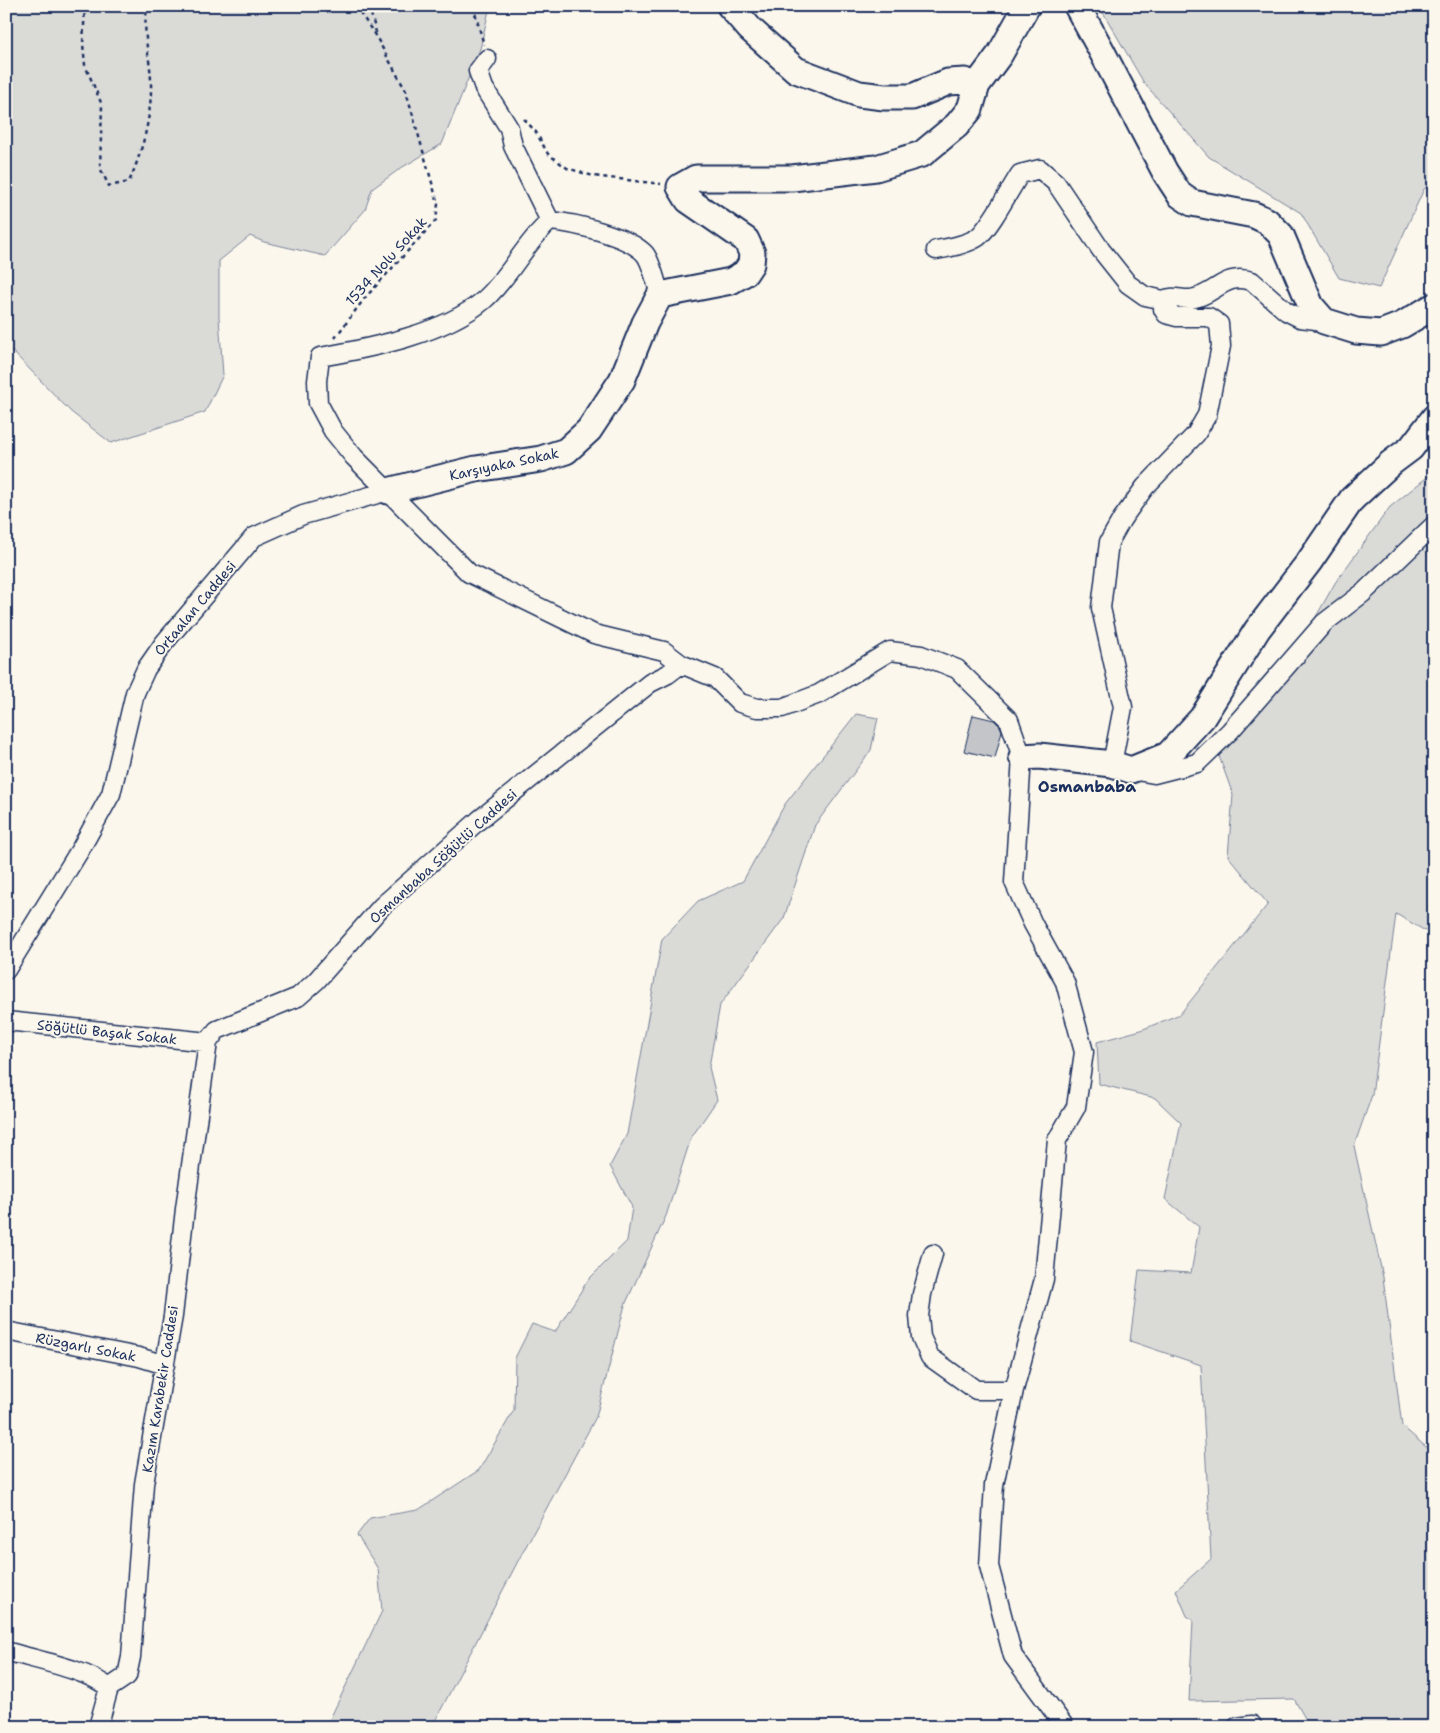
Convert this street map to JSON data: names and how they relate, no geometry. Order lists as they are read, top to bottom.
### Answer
{
  "streets": {
    "street": [
      "Karşıyaka Sokak",
      "Ortaalan Caddesi",
      "Osmanbaba Söğütlü Caddesi",
      "Söğütlü Başak Sokak",
      "Rüzgarlı Sokak",
      "Kazım Karabekir Caddesi"
    ],
    "path": ["1534 Nolu Sokak"]
  },
  "crossings": [
    ["Karşıyaka Sokak", "Ortaalan Caddesi"],
    ["Osmanbaba Söğütlü Caddesi", "Söğütlü Başak Sokak"],
    ["Osmanbaba Söğütlü Caddesi", "Kazım Karabekir Caddesi"],
    ["Söğütlü Başak Sokak", "Kazım Karabekir Caddesi"],
    ["Rüzgarlı Sokak", "Kazım Karabekir Caddesi"]
  ],
  "districts": ["Osmanbaba"]
}
